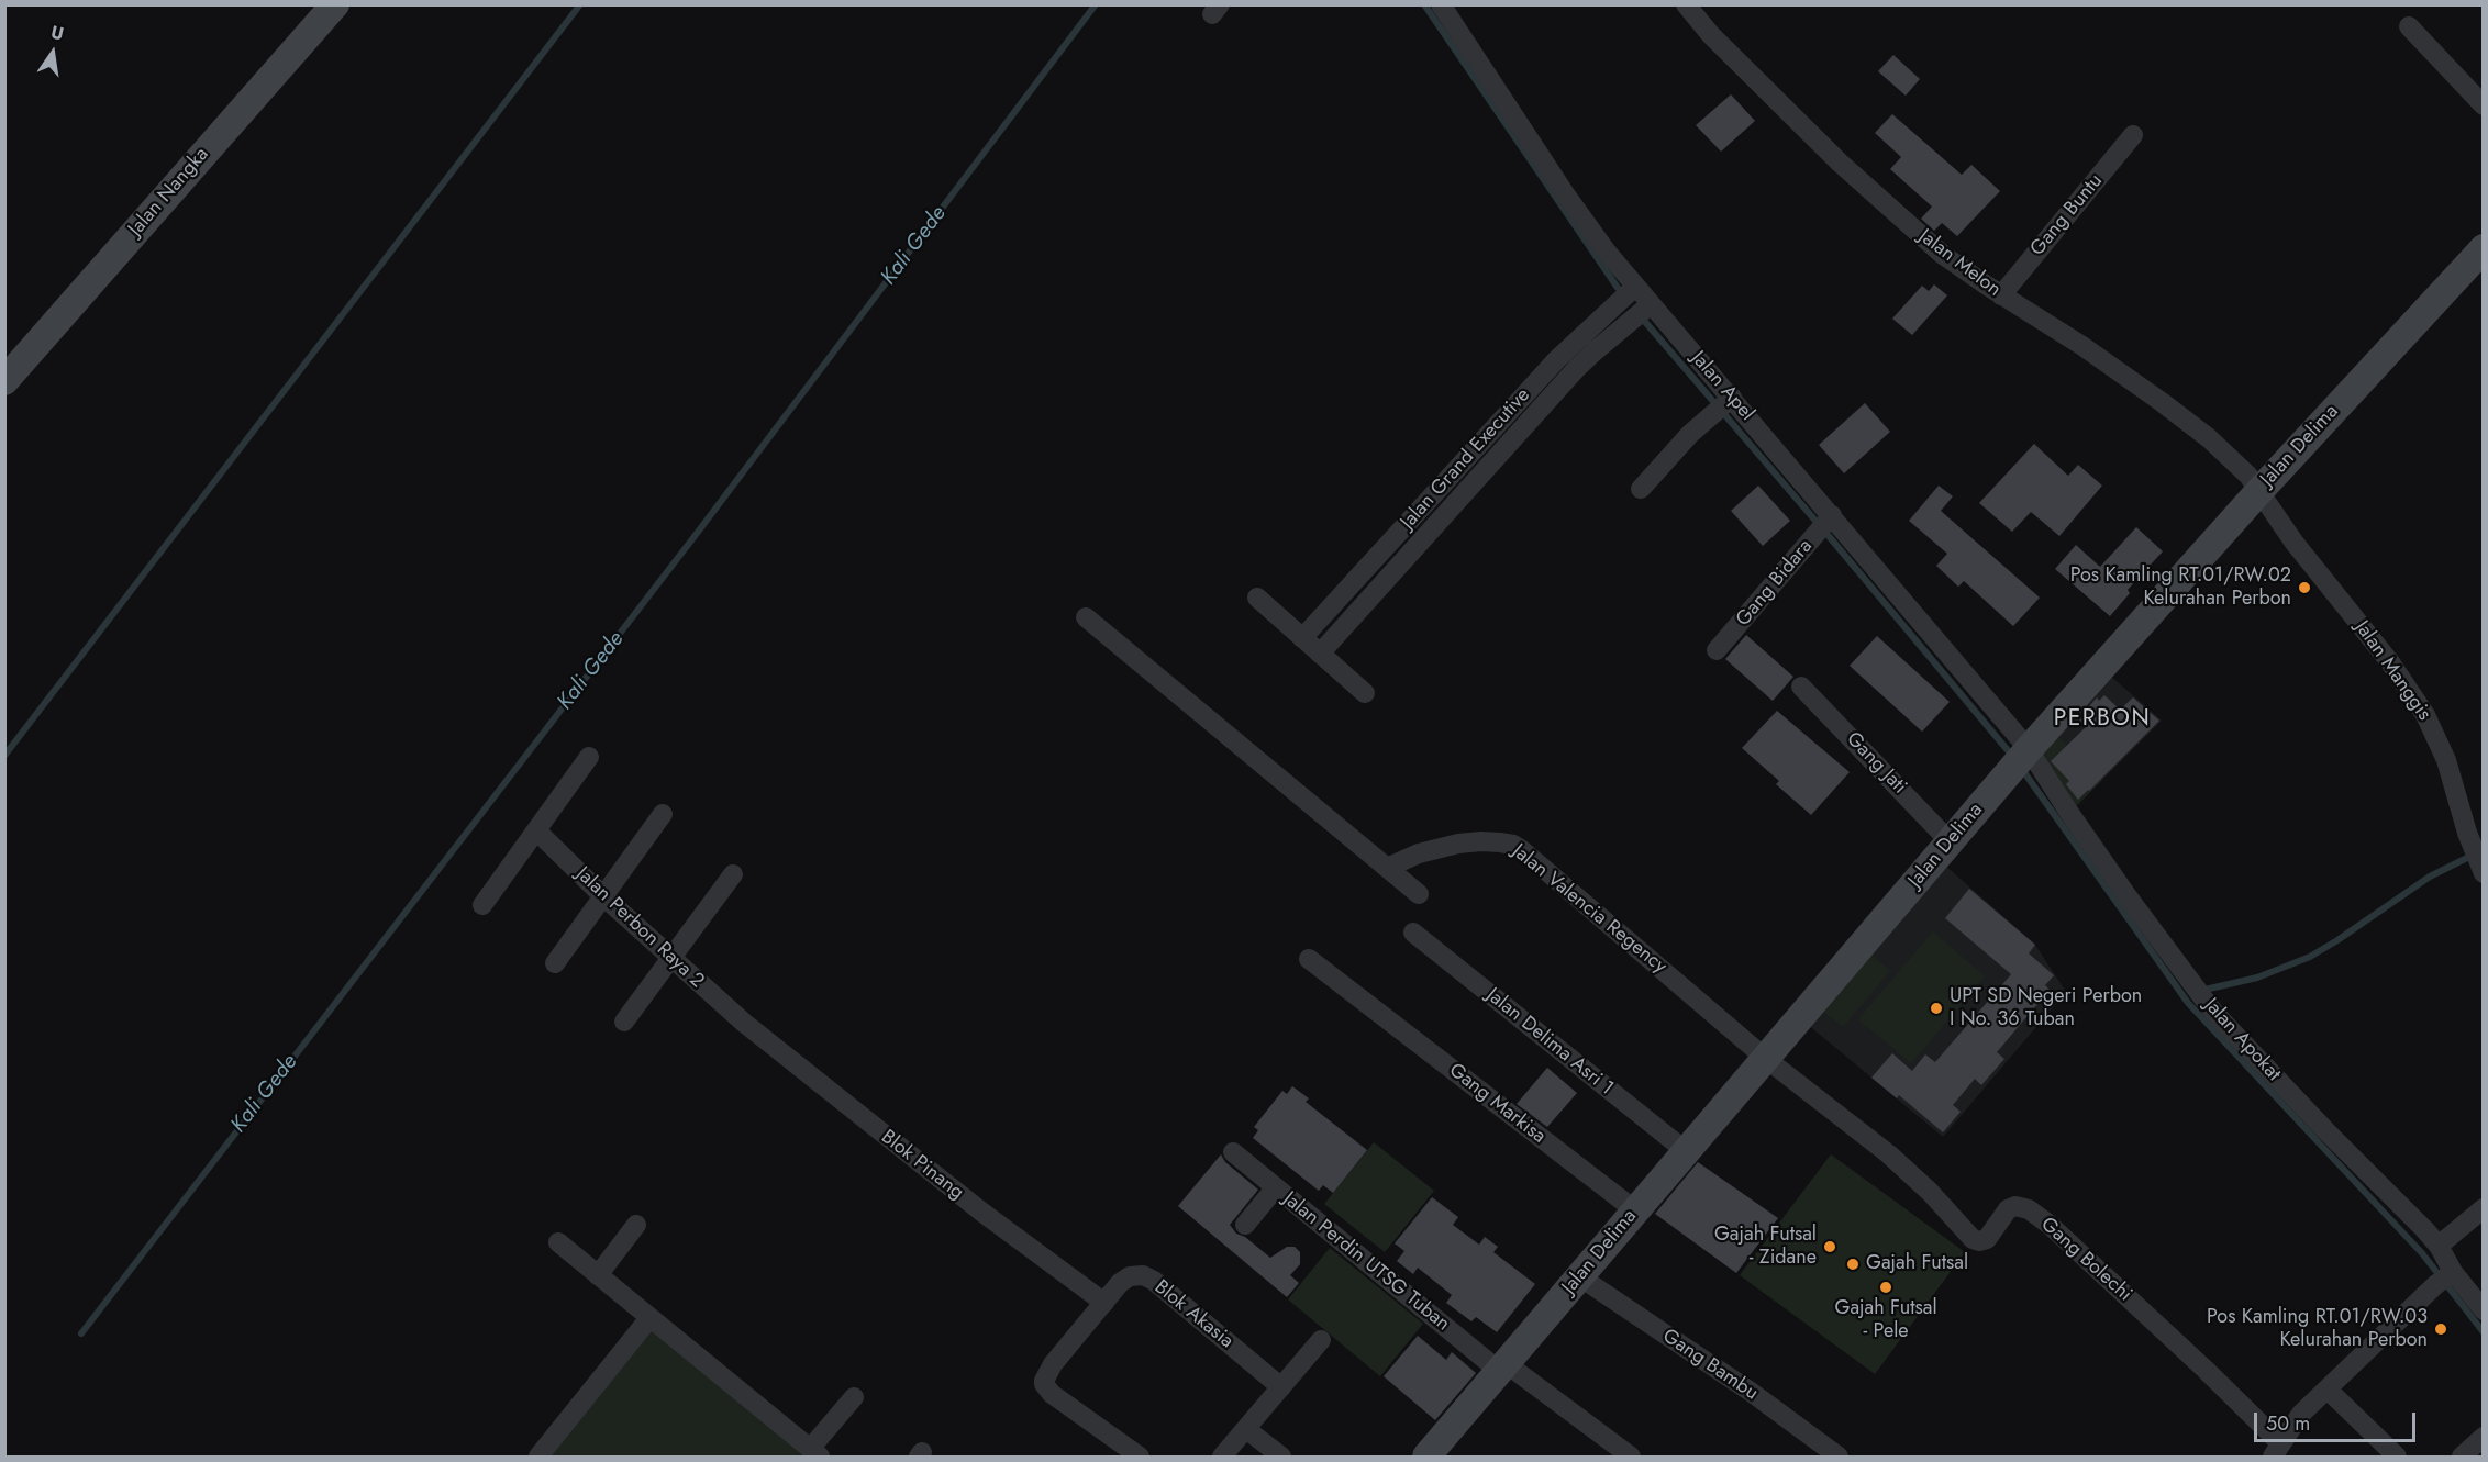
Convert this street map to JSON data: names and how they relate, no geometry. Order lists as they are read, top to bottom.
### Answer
{
  "streets": {
    "street": [
      "Jalan Nangka",
      "Gang Buntu",
      "Jalan Melon",
      "Jalan Apel",
      "Jalan Delima",
      "Jalan Grand Executive",
      "Gang Bidara",
      "Jalan Manggis",
      "Gang Jati",
      "Jalan Valencia Regency",
      "Jalan Perbon Raya 2",
      "Jalan Apokat",
      "Jalan Delima Asri 1",
      "Gang Markisa",
      "Blok Pinang",
      "Gang Bolechi",
      "Jalan Perdin UTSG Tuban",
      "Blok Akasia",
      "Gang Bambu"
    ]
  },
  "crossings": [
    ["Gang Buntu", "Jalan Melon"],
    ["Jalan Melon", "Jalan Delima"],
    ["Jalan Melon", "Jalan Manggis"],
    ["Jalan Apel", "Jalan Delima"],
    ["Jalan Apel", "Jalan Grand Executive"],
    ["Jalan Apel", "Gang Bidara"],
    ["Jalan Apel", "Jalan Apokat"],
    ["Jalan Delima", "Jalan Manggis"],
    ["Jalan Delima", "Gang Jati"],
    ["Jalan Delima", "Jalan Valencia Regency"],
    ["Jalan Delima", "Jalan Apokat"],
    ["Jalan Delima", "Jalan Delima Asri 1"],
    ["Jalan Delima", "Gang Markisa"],
    ["Jalan Delima", "Gang Bolechi"],
    ["Jalan Delima", "Jalan Perdin UTSG Tuban"],
    ["Jalan Delima", "Gang Bambu"],
    ["Jalan Valencia Regency", "Gang Bolechi"],
    ["Jalan Perbon Raya 2", "Blok Pinang"],
    ["Blok Pinang", "Blok Akasia"]
  ],
  "districts": ["PERBON"],
  "water": ["Kali Gede"],
  "places": [
    "Pos Kamling RT.01/RW.02 Kelurahan Perbon",
    "UPT SD Negeri Perbon I No. 36 Tuban",
    "Gajah Futsal - Zidane",
    "Gajah Futsal",
    "Gajah Futsal - Pele",
    "Pos Kamling RT.01/RW.03 Kelurahan Perbon"
  ],
  "scale_bar": "50 m",
  "north": "top"
}
